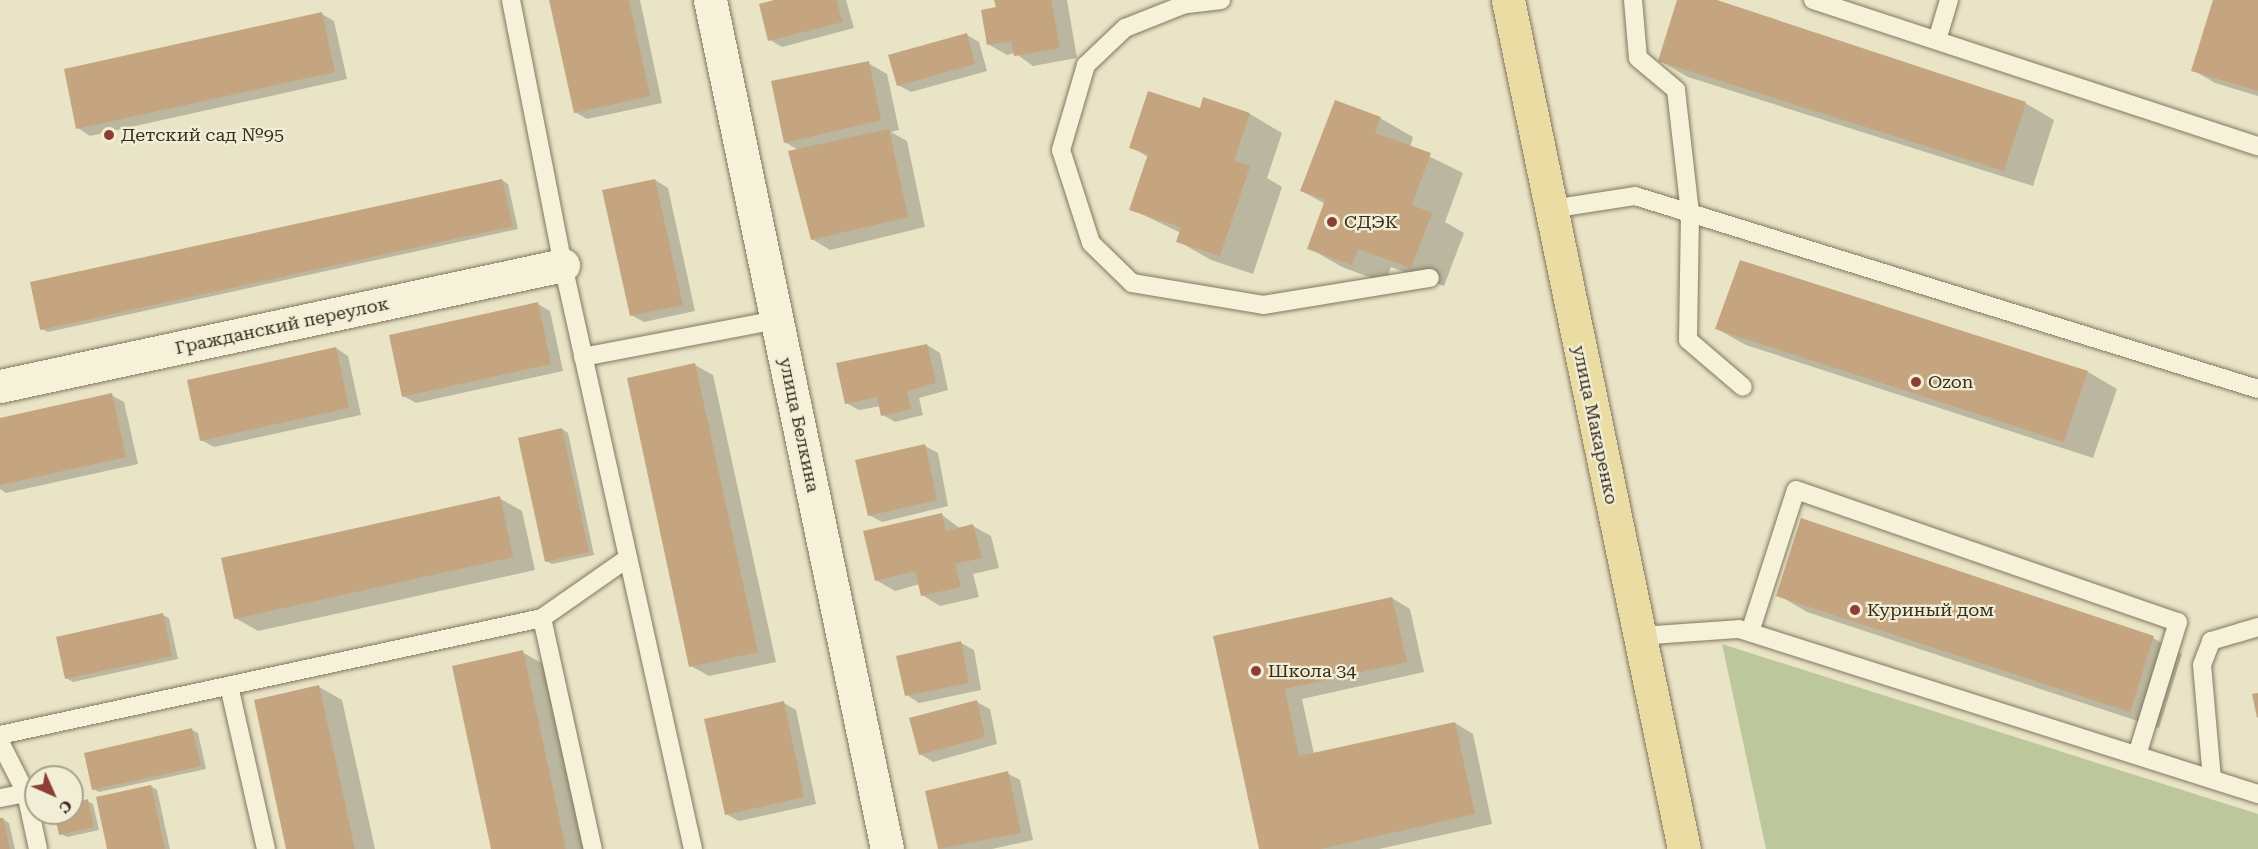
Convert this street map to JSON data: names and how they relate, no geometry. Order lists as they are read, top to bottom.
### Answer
{
  "streets": {
    "main road": ["улица Макаренко"],
    "street": ["Гражданский переулок", "улица Белкина"]
  },
  "places": [
    "Детский сад №95",
    "СДЭК",
    "Ozon",
    "Куриный дом",
    "Школа 34"
  ],
  "north": "bottom right"
}
